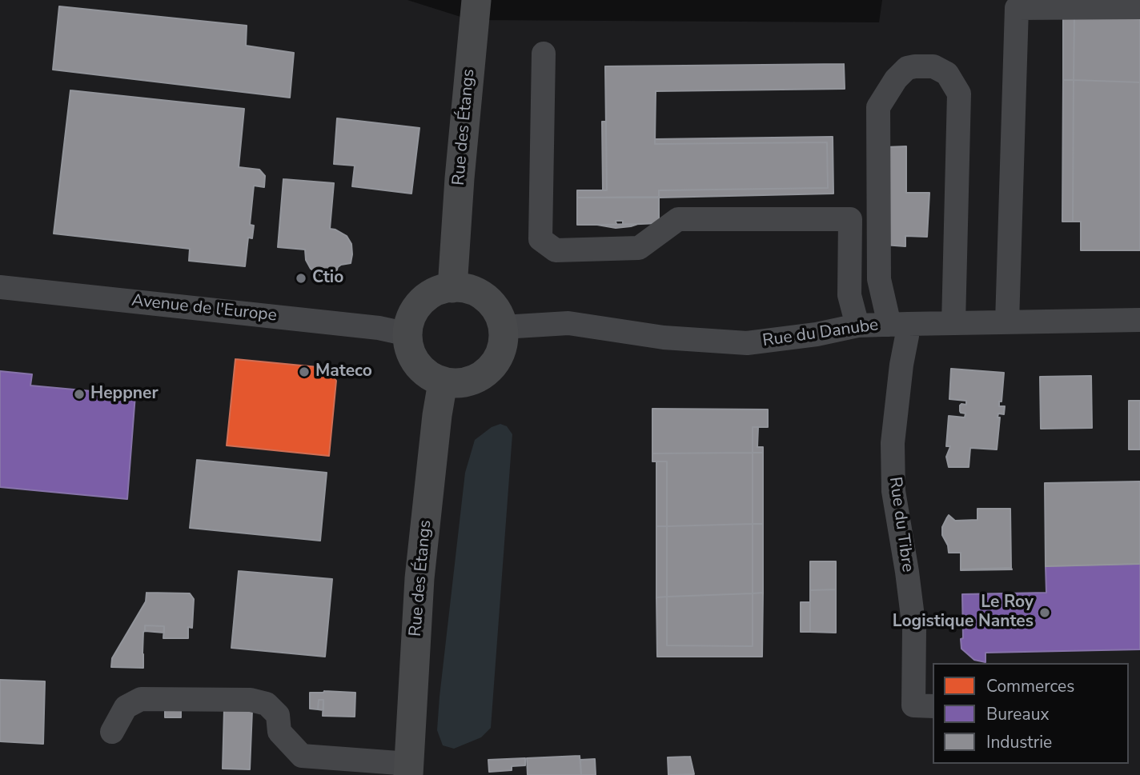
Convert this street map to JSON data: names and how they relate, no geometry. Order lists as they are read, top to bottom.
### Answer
{
  "streets": {
    "main road": ["Rue des Étangs"],
    "street": ["Avenue de l'Europe", "Rue du Danube", "Rue du Tibre"]
  },
  "crossings": [
    ["Rue des Étangs", "Avenue de l'Europe"],
    ["Rue des Étangs", "Rue du Danube"],
    ["Avenue de l'Europe", "Rue du Danube"],
    ["Rue du Danube", "Rue du Tibre"]
  ],
  "places": [
    "Ctio",
    "Mateco",
    "Heppner",
    "Le Roy Logistique Nantes"
  ],
  "legend": ["Commerces", "Bureaux", "Industrie"]
}
